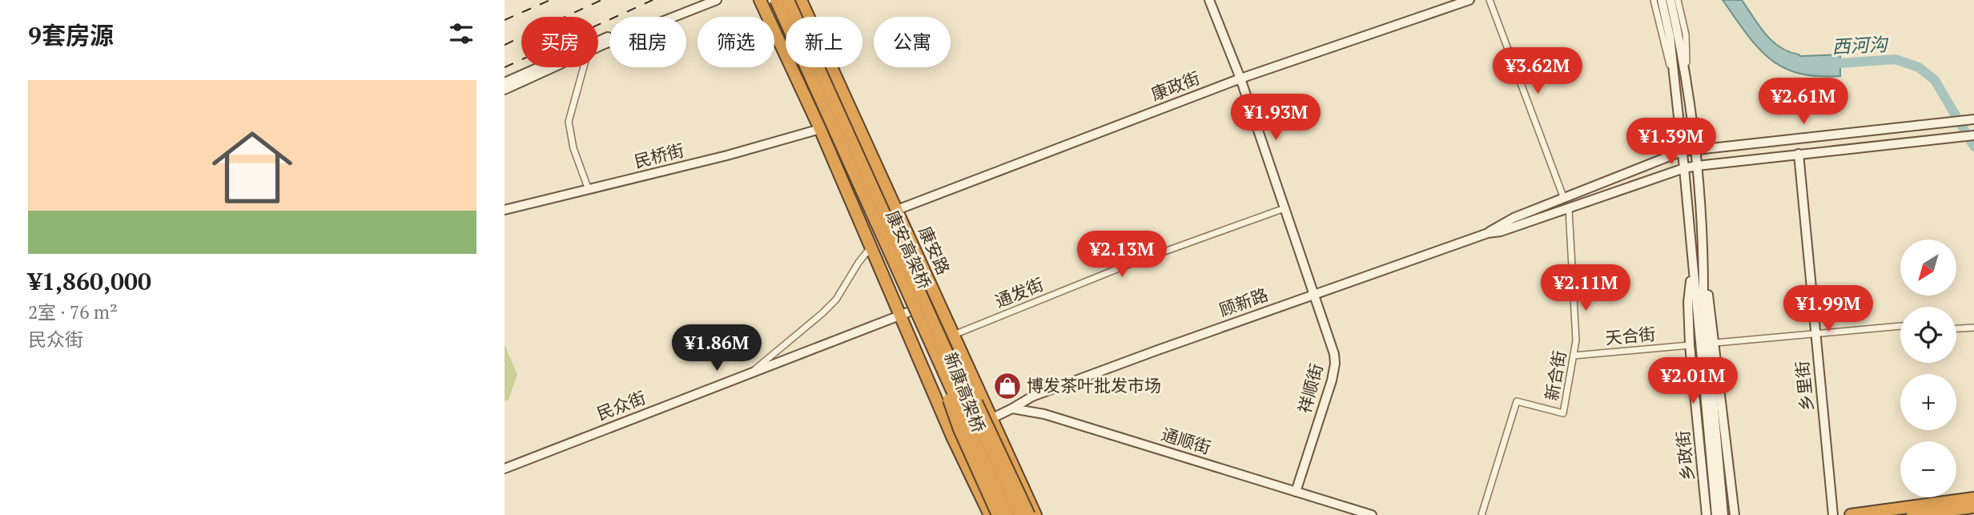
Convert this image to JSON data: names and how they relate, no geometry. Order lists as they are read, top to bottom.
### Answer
{
  "streets": {
    "highway": ["康安高架桥", "康安路", "新康高架桥"],
    "main road": [
      "康政街",
      "民桥街",
      "顾新路",
      "乡里街",
      "祥顺街",
      "民众街",
      "通顺街",
      "乡政街"
    ],
    "street": ["通发街", "天合街", "新合街"]
  },
  "crossings": [
    ["康政街", "康安路"],
    ["康政街", "祥顺街"],
    ["康安高架桥", "新康高架桥"],
    ["康安路", "通发街"],
    ["康安路", "民众街"],
    ["通发街", "祥顺街"],
    ["顾新路", "新合街"],
    ["顾新路", "乡里街"],
    ["顾新路", "祥顺街"],
    ["顾新路", "通顺街"],
    ["顾新路", "乡政街"],
    ["天合街", "新合街"],
    ["天合街", "乡政街"],
    ["祥顺街", "通顺街"]
  ],
  "water": ["西河沟"],
  "places": {
    "shop": ["博发茶叶批发市场"]
  },
  "north": "bottom left",
  "page": {
    "heading": "9套房源",
    "chip": [
      "买房",
      "租房",
      "筛选",
      "新上",
      "公寓"
    ],
    "price": [
      "¥3.62M",
      "¥2.61M",
      "¥1.93M",
      "¥1.39M",
      "¥2.13M",
      "¥2.11M",
      "¥1.99M",
      "¥1.86M",
      "¥2.01M"
    ],
    "list": [
      {
        "name": "¥1,860,000",
        "note": "2室 · 76 m² · 民众街"
      }
    ],
    "map_buttons": ["+", "−"]
  }
}
